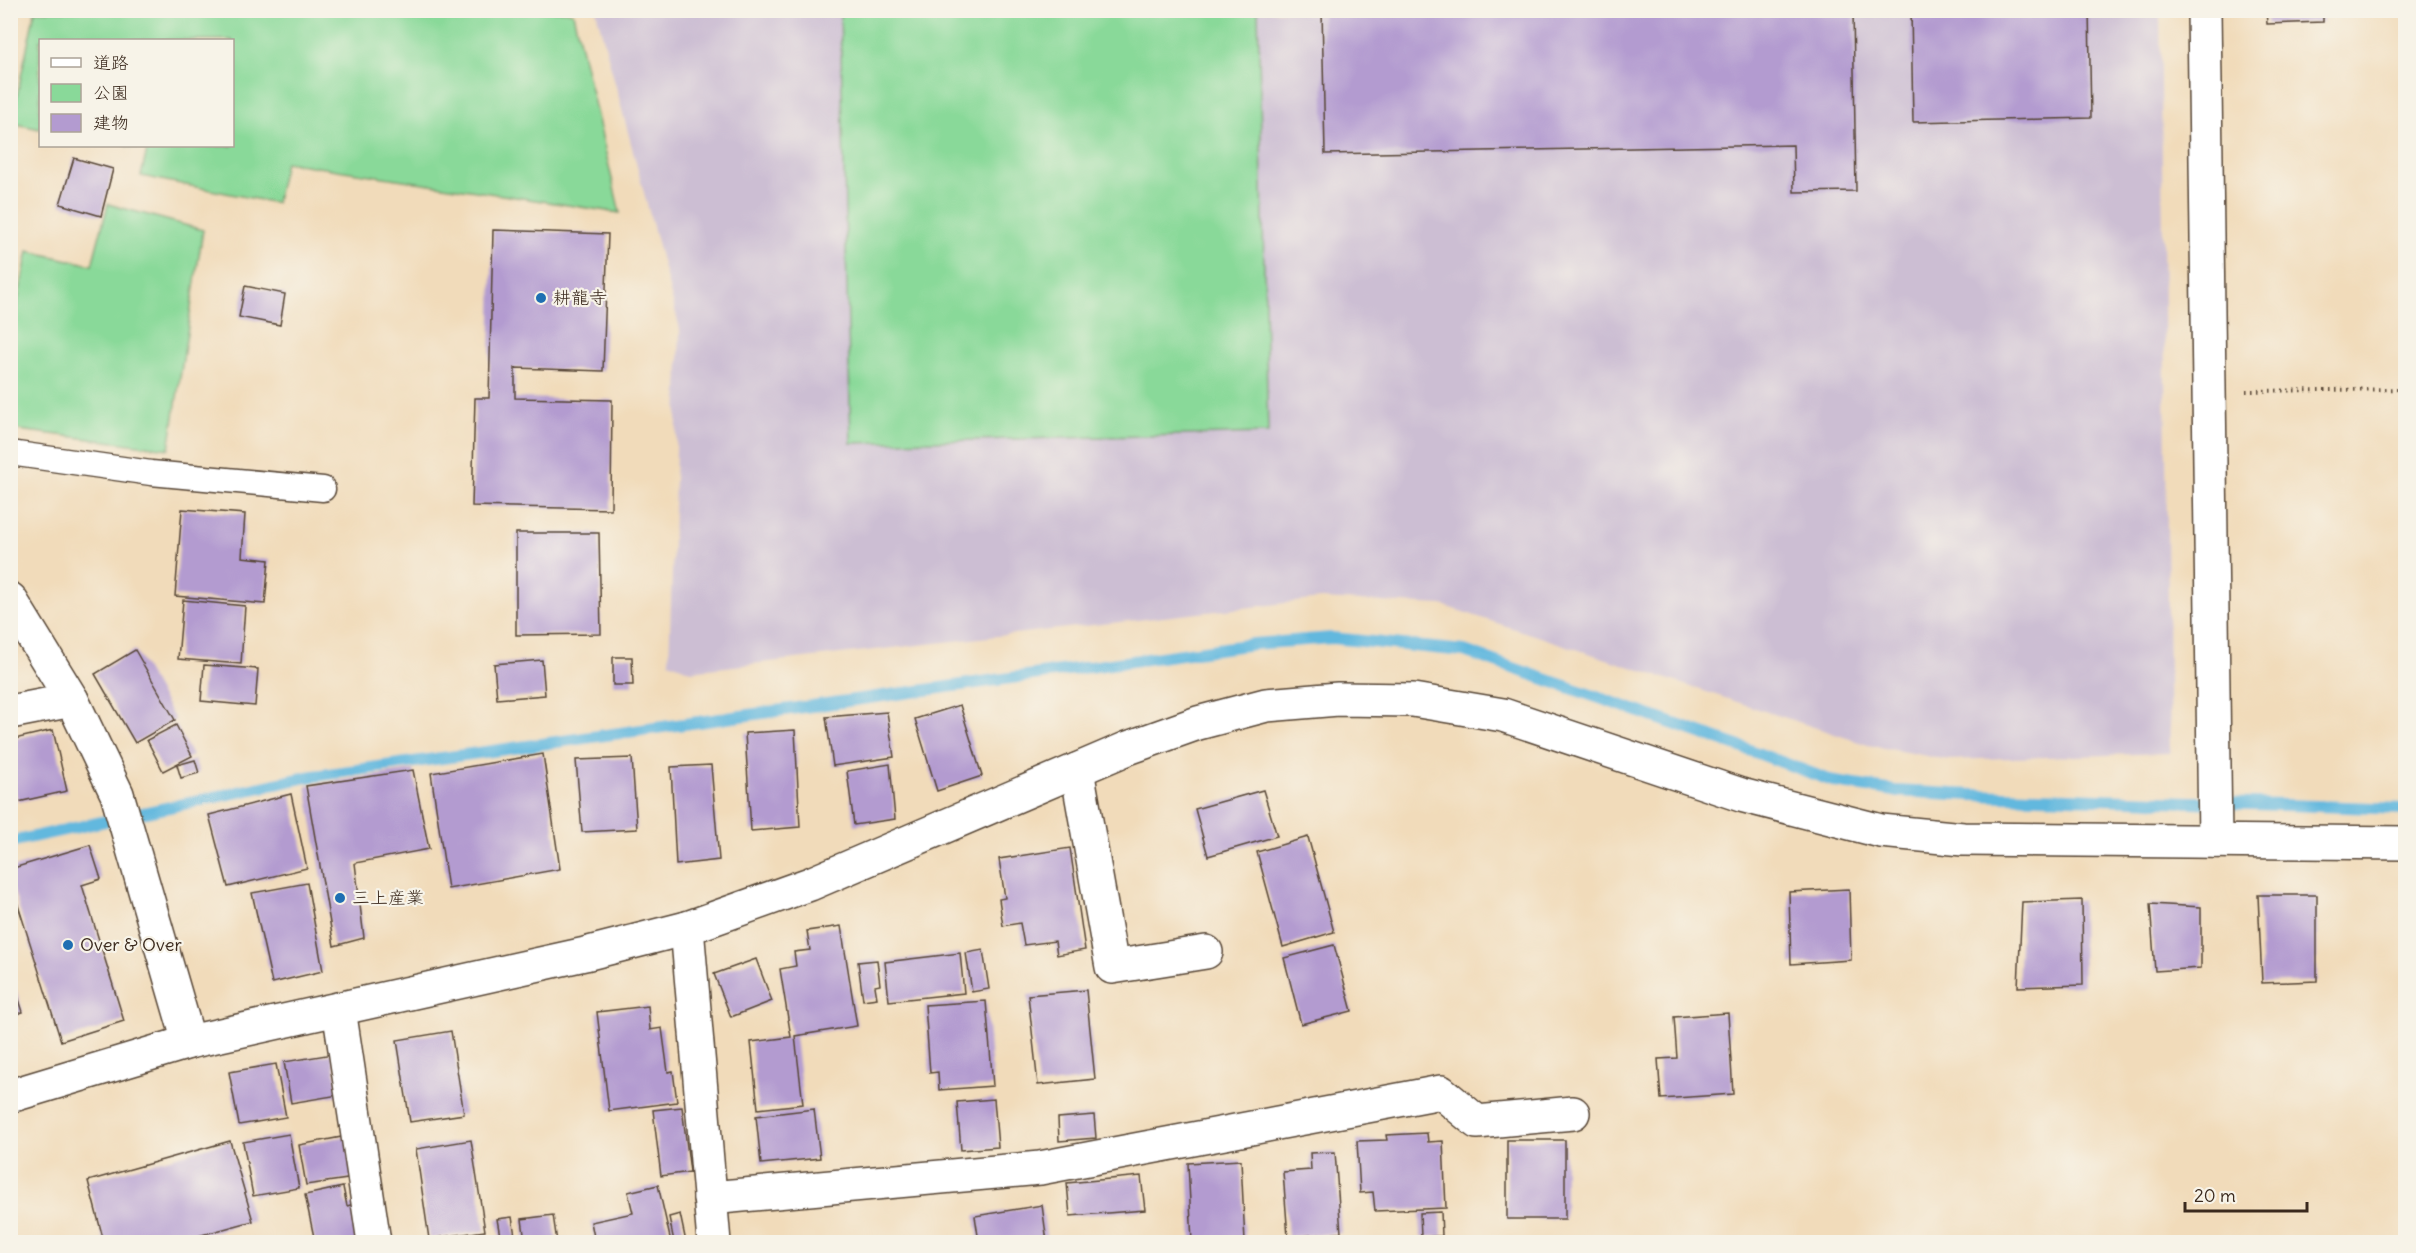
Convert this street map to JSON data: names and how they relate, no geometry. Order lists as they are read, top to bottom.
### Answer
{
  "places": ["耕龍寺", "三上産業", "Over & Over"],
  "legend": ["道路", "公園", "建物"],
  "scale_bar": "20 m"
}
